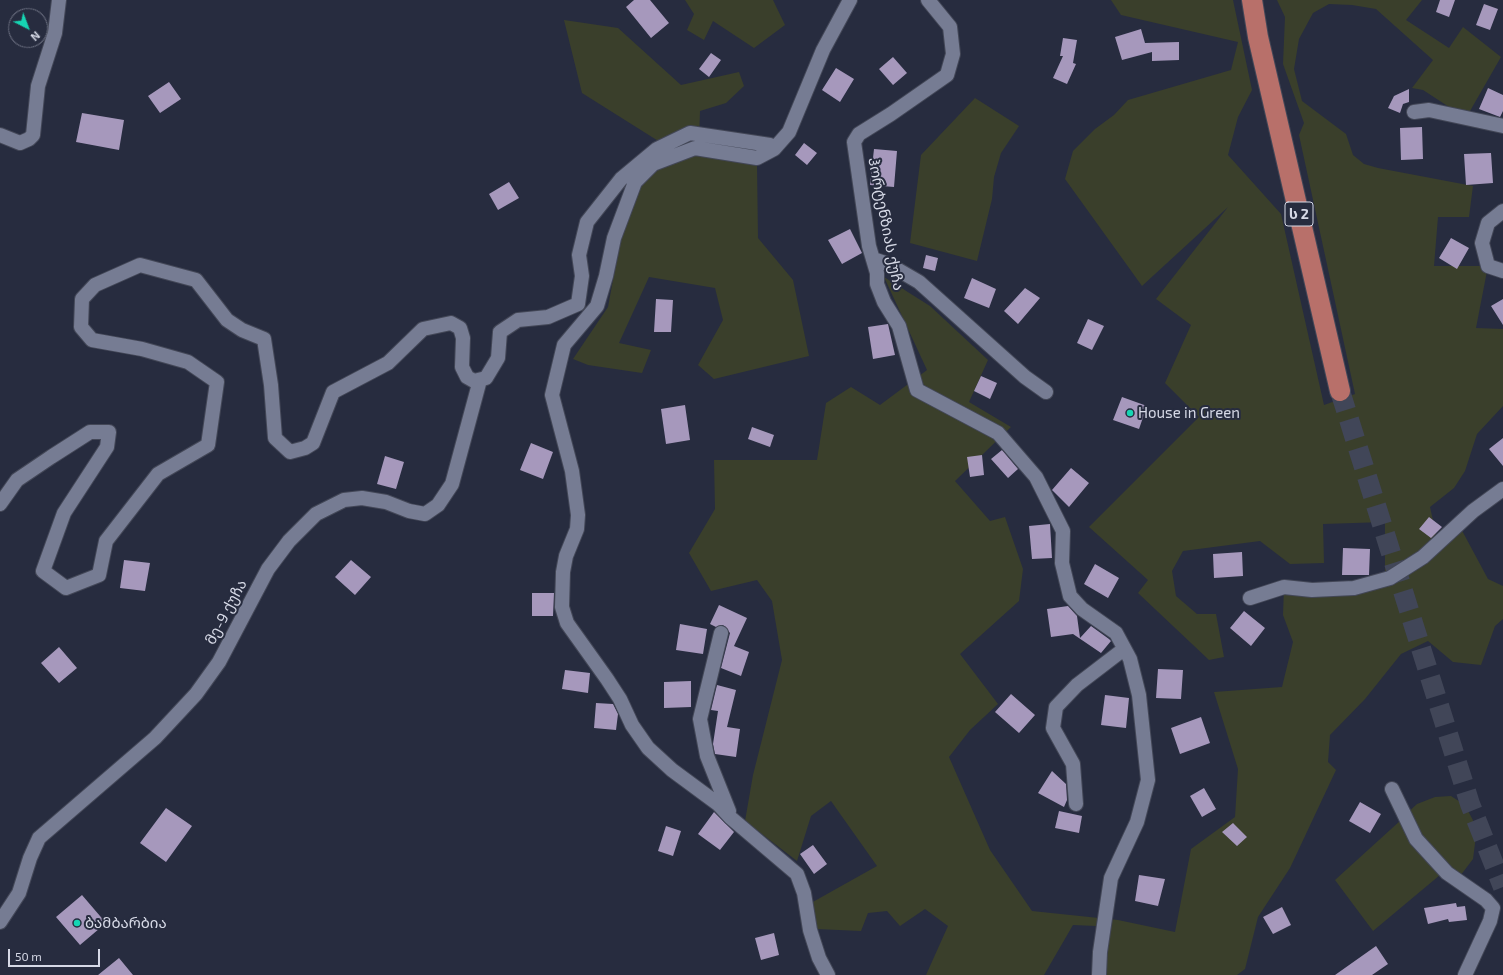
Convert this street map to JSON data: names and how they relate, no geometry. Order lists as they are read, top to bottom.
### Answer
{
  "streets": {
    "highway": ["ს 2"],
    "street": ["ჰორტენზიას ქუჩა", "მე-9 ქუჩა"]
  },
  "places": ["House in Green", "ბამბარბია"],
  "scale_bar": "50 m",
  "north": "bottom right"
}
